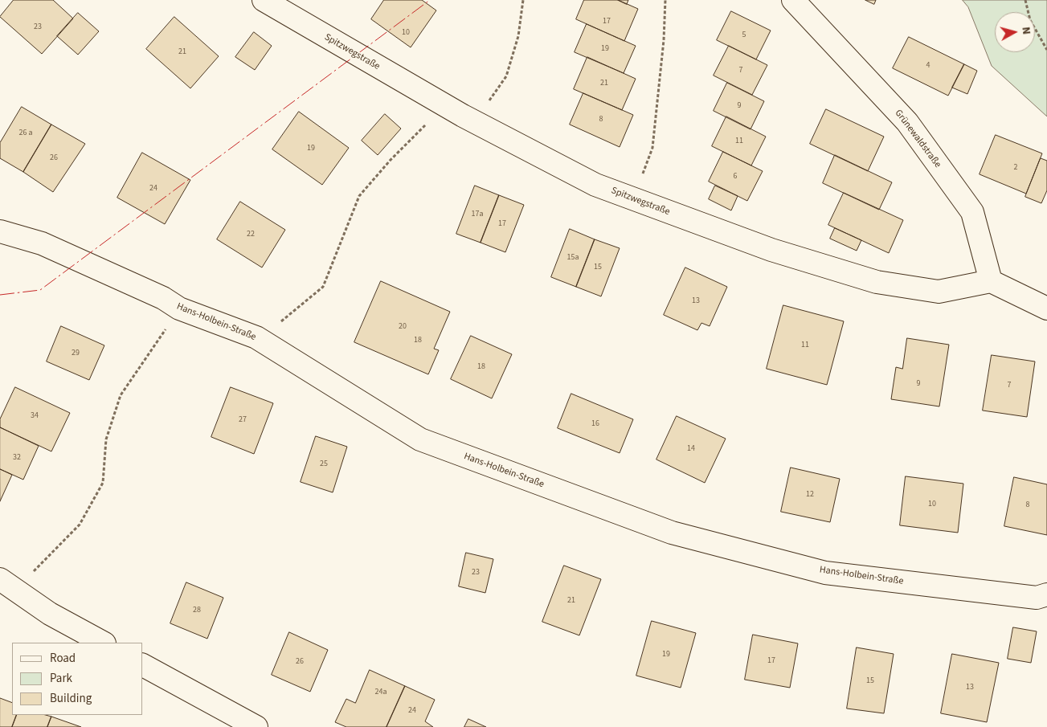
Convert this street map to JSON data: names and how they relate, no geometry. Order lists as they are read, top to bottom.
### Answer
{
  "streets": {
    "street": ["Spitzwegstraße", "Grünewaldstraße", "Hans-Holbein-Straße"]
  },
  "crossings": [
    ["Spitzwegstraße", "Grünewaldstraße"]
  ],
  "house_numbers": [
    "17",
    "23",
    "10",
    "5",
    "19",
    "21",
    "4",
    "7",
    "21",
    "9",
    "8",
    "26 a",
    "11",
    "19",
    "26",
    "2",
    "6",
    "24",
    "17a",
    "17",
    "22",
    "15a",
    "15",
    "13",
    "20",
    "18",
    "11",
    "29",
    "18",
    "9",
    "7",
    "34",
    "27",
    "16",
    "14",
    "32",
    "25",
    "12",
    "10",
    "8",
    "23",
    "21",
    "28",
    "19",
    "17",
    "26",
    "15",
    "13",
    "24a",
    "24"
  ],
  "legend": ["Road", "Park", "Building"],
  "north": "right"
}
